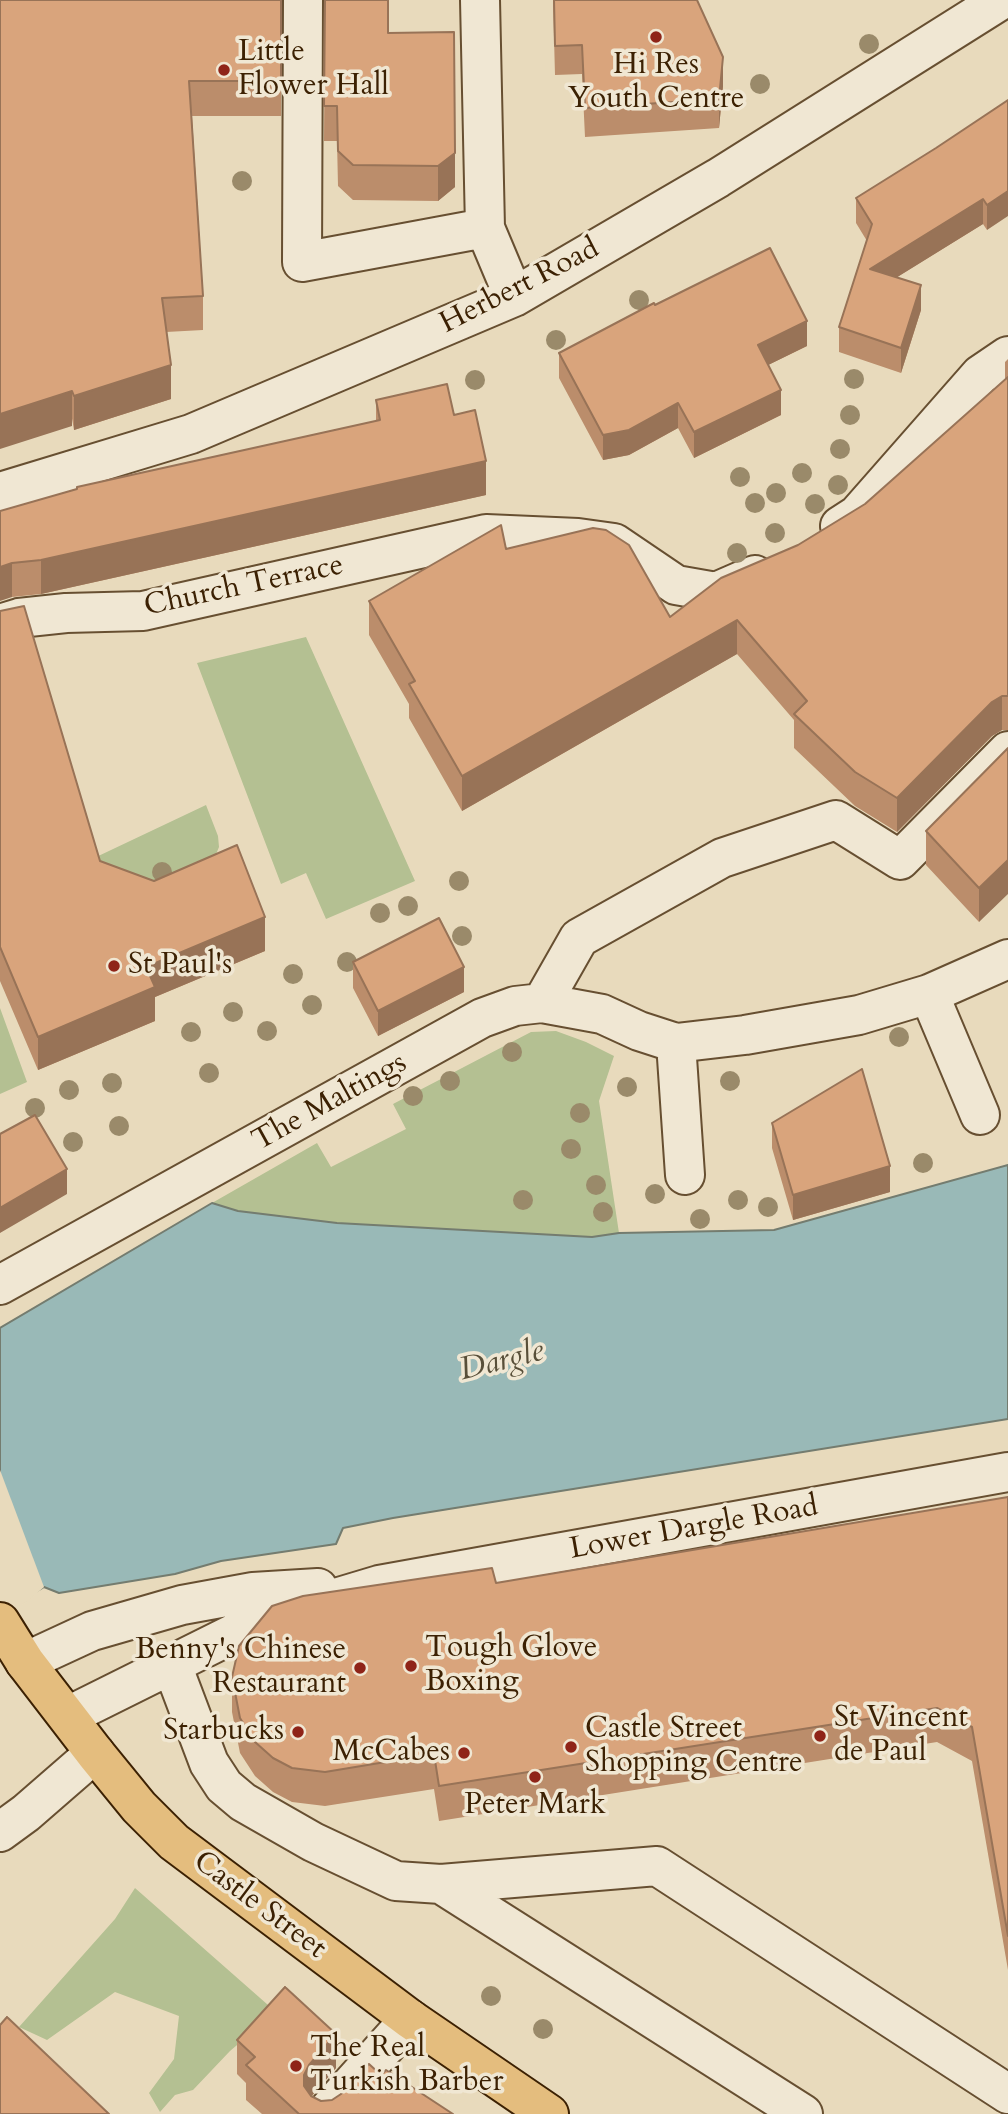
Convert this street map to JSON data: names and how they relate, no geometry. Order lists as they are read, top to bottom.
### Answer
{
  "streets": {
    "main road": ["Castle Street"],
    "street": [
      "Herbert Road",
      "Church Terrace",
      "The Maltings",
      "Lower Dargle Road"
    ]
  },
  "crossings": [
    ["Lower Dargle Road", "Castle Street"]
  ],
  "water": ["Dargle"],
  "places": [
    "Hi Res Youth Centre",
    "Little Flower Hall",
    "St Paul's",
    "Tough Glove Boxing",
    "Benny's Chinese Restaurant",
    "Starbucks",
    "St Vincent de Paul",
    "Castle Street Shopping Centre",
    "McCabes",
    "Peter Mark",
    "The Real Turkish Barber"
  ]
}
